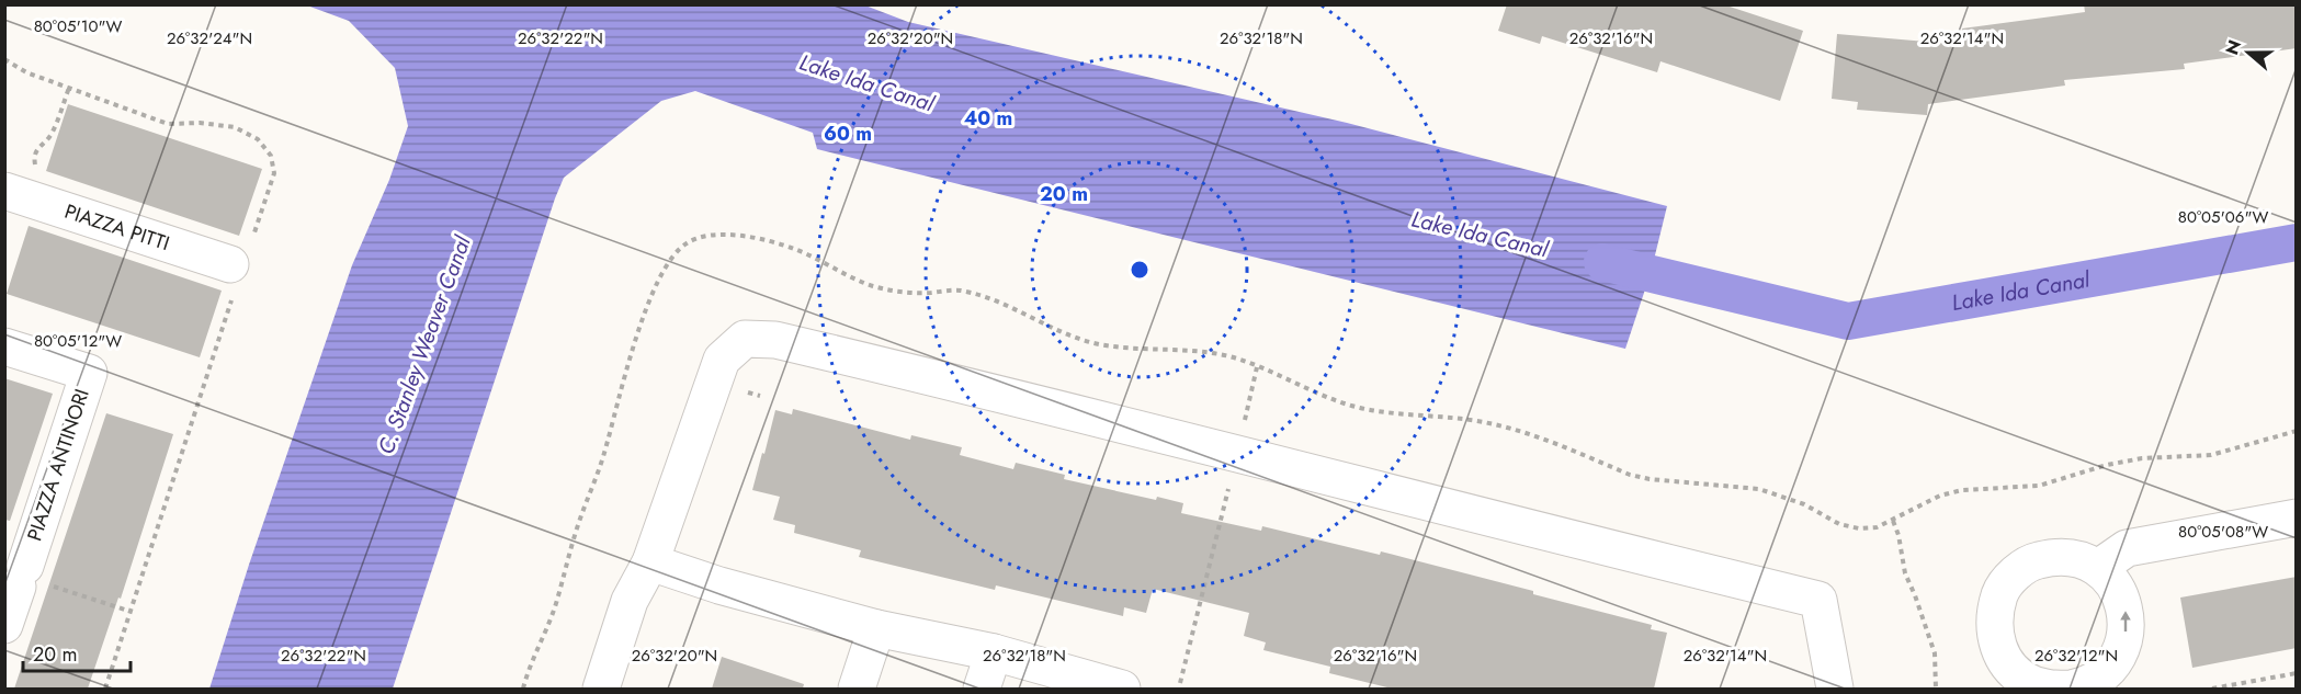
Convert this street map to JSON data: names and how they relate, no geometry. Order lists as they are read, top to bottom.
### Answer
{
  "streets": {
    "street": ["PIAZZA PITTI", "PIAZZA ANTINORI"]
  },
  "water": ["Lake Ida Canal", "C. Stanley Weaver Canal"],
  "scale_bar": "20 m",
  "north": "left",
  "coordinates": [
    "80°05'10\"W",
    "26°32'24\"N",
    "26°32'22\"N",
    "26°32'20\"N",
    "26°32'16\"N",
    "26°32'18\"N",
    "26°32'14\"N",
    "80°05'06\"W",
    "80°05'12\"W",
    "80°05'08\"W",
    "26°32'12\"N"
  ],
  "rings": ["40 m", "60 m", "20 m"]
}
